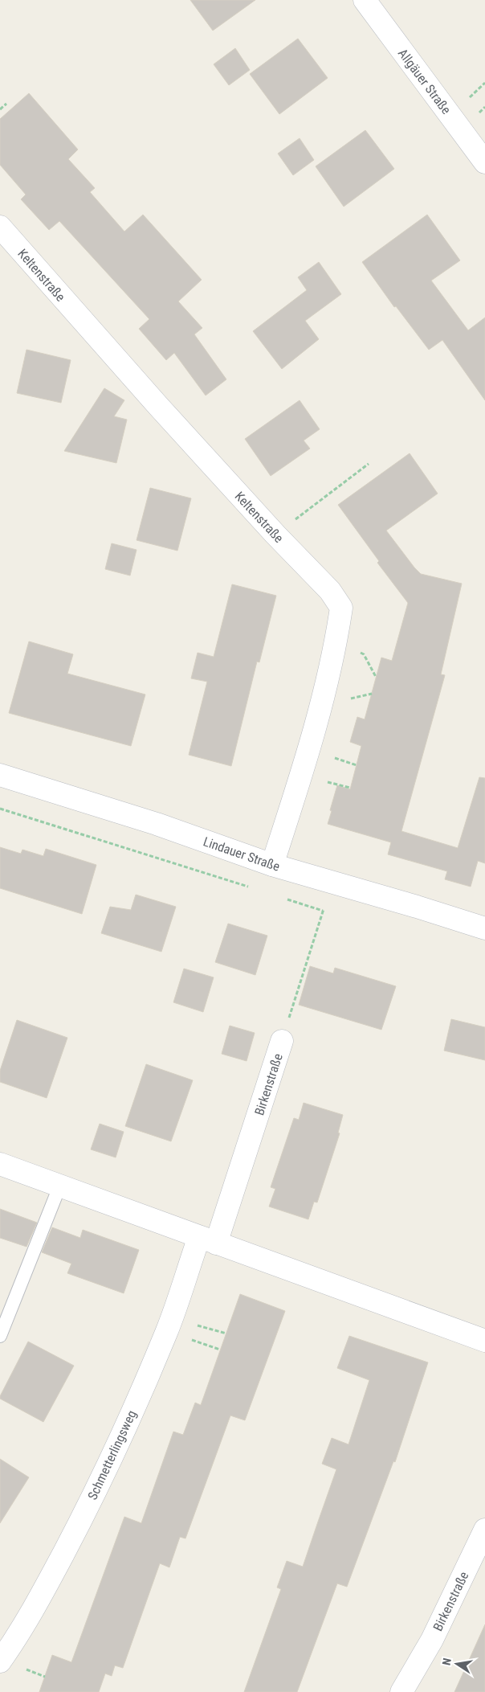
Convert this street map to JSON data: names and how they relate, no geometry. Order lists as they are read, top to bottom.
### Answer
{
  "streets": {
    "street": [
      "Allgäuer Straße",
      "Keltenstraße",
      "Lindauer Straße",
      "Birkenstraße",
      "Schmetterlingsweg"
    ]
  },
  "crossings": [
    ["Keltenstraße", "Lindauer Straße"],
    ["Birkenstraße", "Schmetterlingsweg"]
  ],
  "north": "left"
}
